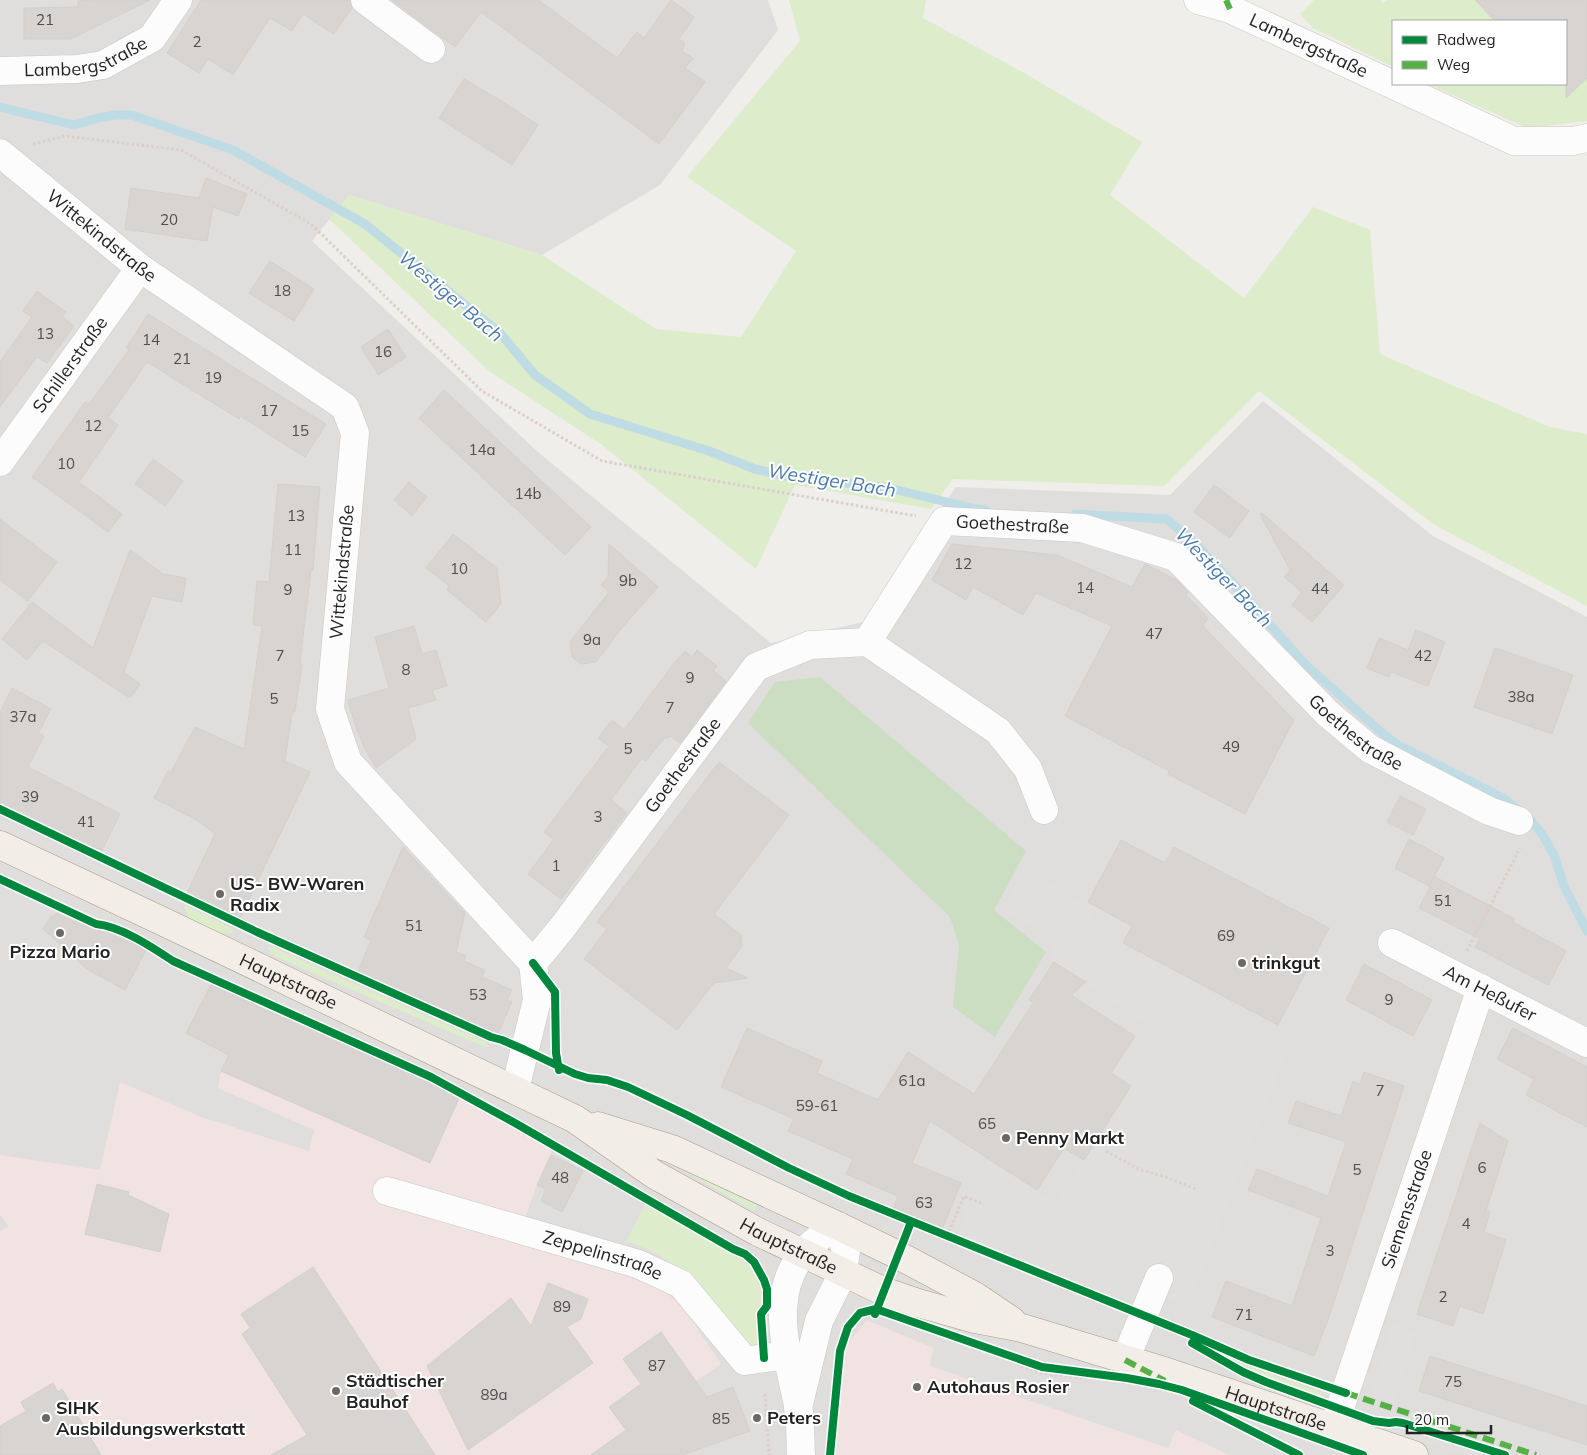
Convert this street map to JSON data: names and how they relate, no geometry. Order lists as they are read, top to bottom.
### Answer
{
  "streets": {
    "main road": ["Hauptstraße"],
    "street": [
      "Lambergstraße",
      "Wittekindstraße",
      "Schillerstraße",
      "Goethestraße",
      "Am Heßufer",
      "Siemensstraße",
      "Zeppelinstraße"
    ]
  },
  "crossings": [
    ["Wittekindstraße", "Schillerstraße"],
    ["Wittekindstraße", "Goethestraße"],
    ["Hauptstraße", "Siemensstraße"],
    ["Am Heßufer", "Siemensstraße"]
  ],
  "water": ["Westiger Bach"],
  "places": [
    "US- BW-Waren Radix",
    "Pizza Mario",
    "trinkgut",
    "Penny Markt",
    "Autohaus Rosier",
    "Städtischer Bauhof",
    "SIHK Ausbildungswerkstatt",
    "Peters"
  ],
  "house_numbers": [
    "21",
    "2",
    "20",
    "18",
    "13",
    "14",
    "16",
    "21",
    "19",
    "17",
    "12",
    "15",
    "14a",
    "10",
    "14b",
    "13",
    "11",
    "12",
    "10",
    "9b",
    "14",
    "44",
    "9",
    "47",
    "9a",
    "7",
    "42",
    "8",
    "9",
    "38a",
    "5",
    "7",
    "37a",
    "49",
    "5",
    "39",
    "3",
    "41",
    "1",
    "51",
    "51",
    "69",
    "53",
    "9",
    "61a",
    "7",
    "59-61",
    "65",
    "6",
    "5",
    "48",
    "63",
    "4",
    "3",
    "2",
    "89",
    "71",
    "87",
    "75",
    "89a",
    "85"
  ],
  "legend": ["Radweg", "Weg"],
  "scale_bar": "20 m"
}
